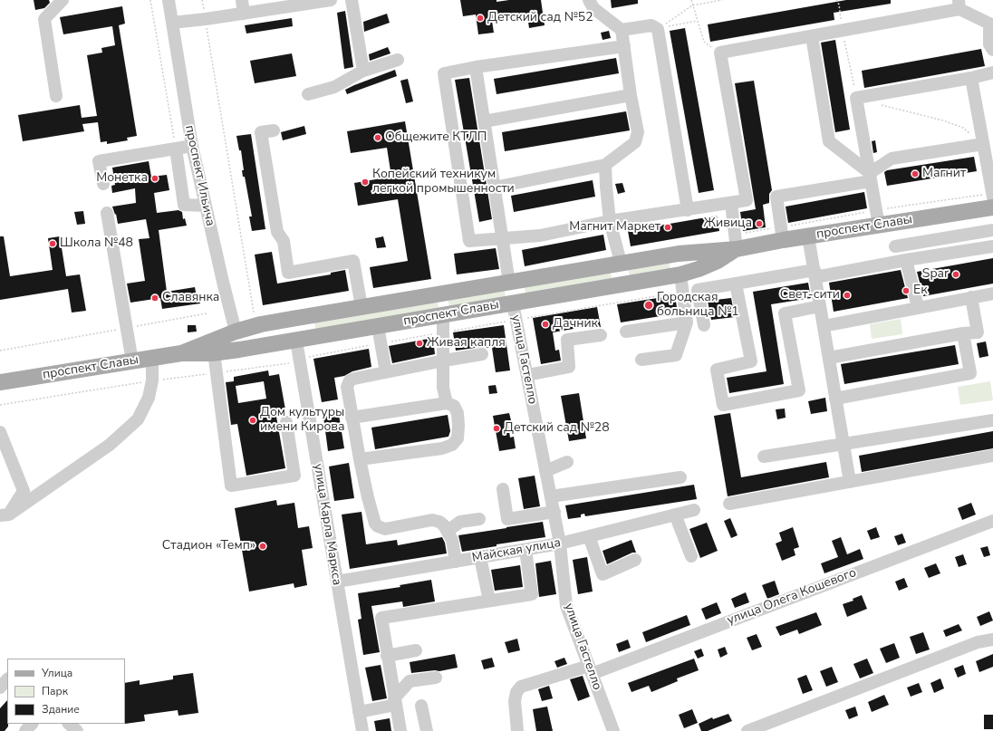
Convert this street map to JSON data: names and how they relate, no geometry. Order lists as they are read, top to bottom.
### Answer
{
  "streets": {
    "main road": [
      "проспект Ильича",
      "проспект Славы",
      "улица Гастелло",
      "улица Карла Маркса"
    ],
    "street": ["Майская улица", "улица Олега Кошевого"]
  },
  "crossings": [
    ["проспект Ильича", "проспект Славы"],
    ["проспект Славы", "улица Гастелло"],
    ["проспект Славы", "улица Карла Маркса"],
    ["улица Гастелло", "Майская улица"],
    ["улица Гастелло", "улица Олега Кошевого"],
    ["улица Карла Маркса", "Майская улица"]
  ],
  "places": [
    "Детский сад №52",
    "Общежите КТЛП",
    "Магнит",
    "Монетка",
    "Копейский техникум легкой промышенности",
    "Живица",
    "Магнит Маркет",
    "Школа №48",
    "Spar",
    "Ек",
    "Свет-сити",
    "Славянка",
    "Городская больница №1",
    "Дачник",
    "Живая капля",
    "Дом культуры имени Кирова",
    "Детский сад №28",
    "Стадион «Темп»"
  ],
  "legend": ["Улица", "Парк", "Здание"]
}
